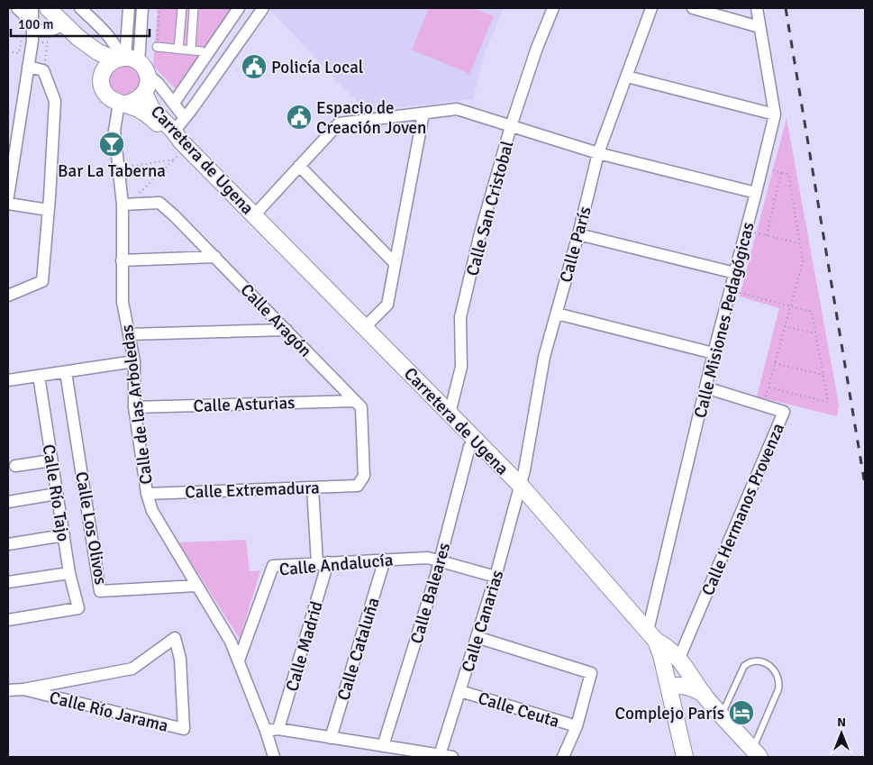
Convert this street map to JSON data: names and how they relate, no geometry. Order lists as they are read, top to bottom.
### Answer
{
  "streets": {
    "main road": ["Carretera de Ugena"],
    "street": [
      "Calle San Cristobal",
      "Calle París",
      "Calle Aragón",
      "Calle Misiones Pedagógicas",
      "Calle Asturias",
      "Calle de las Arboledas",
      "Calle Extremadura",
      "Calle Río Tajo",
      "Calle Hermanos Provenza",
      "Calle Los Olivos",
      "Calle Andalucía",
      "Calle Baleares",
      "Calle Canarias",
      "Calle Madrid",
      "Calle Cataluña",
      "Calle Ceuta",
      "Calle Río Jarama"
    ]
  },
  "crossings": [
    ["Carretera de Ugena", "Calle San Cristobal"],
    ["Carretera de Ugena", "Calle París"],
    ["Carretera de Ugena", "Calle Misiones Pedagógicas"],
    ["Carretera de Ugena", "Calle de las Arboledas"],
    ["Carretera de Ugena", "Calle Hermanos Provenza"],
    ["Carretera de Ugena", "Calle Baleares"],
    ["Carretera de Ugena", "Calle Canarias"],
    ["Calle París", "Calle Canarias"],
    ["Calle Aragón", "Calle Asturias"],
    ["Calle Aragón", "Calle de las Arboledas"],
    ["Calle Aragón", "Calle Extremadura"],
    ["Calle Misiones Pedagógicas", "Calle Hermanos Provenza"],
    ["Calle Asturias", "Calle de las Arboledas"],
    ["Calle de las Arboledas", "Calle Extremadura"],
    ["Calle de las Arboledas", "Calle Los Olivos"],
    ["Calle de las Arboledas", "Calle Andalucía"],
    ["Calle Extremadura", "Calle Madrid"],
    ["Calle Andalucía", "Calle Baleares"],
    ["Calle Andalucía", "Calle Canarias"],
    ["Calle Andalucía", "Calle Madrid"],
    ["Calle Andalucía", "Calle Cataluña"],
    ["Calle Canarias", "Calle Ceuta"]
  ],
  "places": {
    "public building": ["Policía Local", "Espacio de Creación Joven"],
    "bar": ["Bar La Taberna"],
    "hotel": ["Complejo París"]
  },
  "scale_bar": "100 m",
  "north": "top"
}
